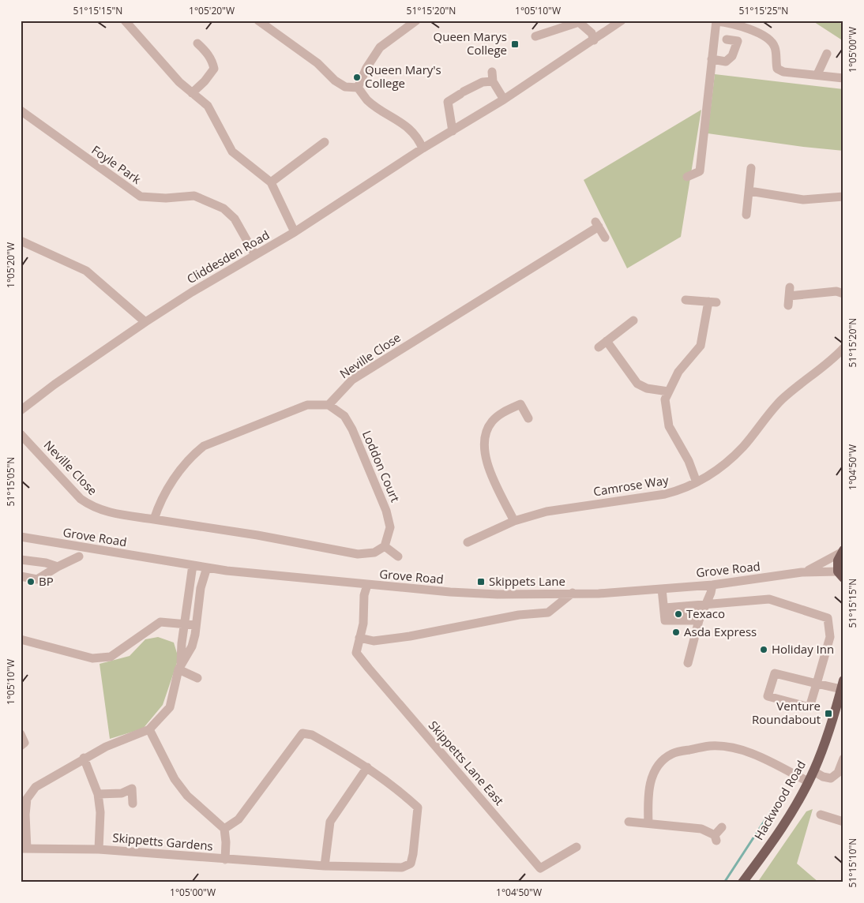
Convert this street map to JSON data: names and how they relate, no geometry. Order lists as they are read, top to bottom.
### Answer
{
  "streets": {
    "main road": ["Hackwood Road"],
    "street": [
      "Foyle Park",
      "Cliddesden Road",
      "Neville Close",
      "Loddon Court",
      "Camrose Way",
      "Grove Road",
      "Skippetts Lane East",
      "Skippetts Gardens"
    ]
  },
  "crossings": [
    ["Foyle Park", "Cliddesden Road"],
    ["Neville Close", "Loddon Court"],
    ["Grove Road", "Skippetts Lane East"]
  ],
  "places": {
    "transit": ["Queen Marys College", "Skippets Lane", "Venture Roundabout"],
    "other": [
      "Queen Mary's College",
      "BP",
      "Texaco",
      "Asda Express",
      "Holiday Inn"
    ]
  },
  "coordinates": [
    "51°15'15\"N",
    "1°05'20\"W",
    "51°15'20\"N",
    "1°05'10\"W",
    "51°15'25\"N",
    "1°05'00\"W",
    "1°04'50\"W",
    "51°15'05\"N",
    "51°15'10\"N"
  ]
}
